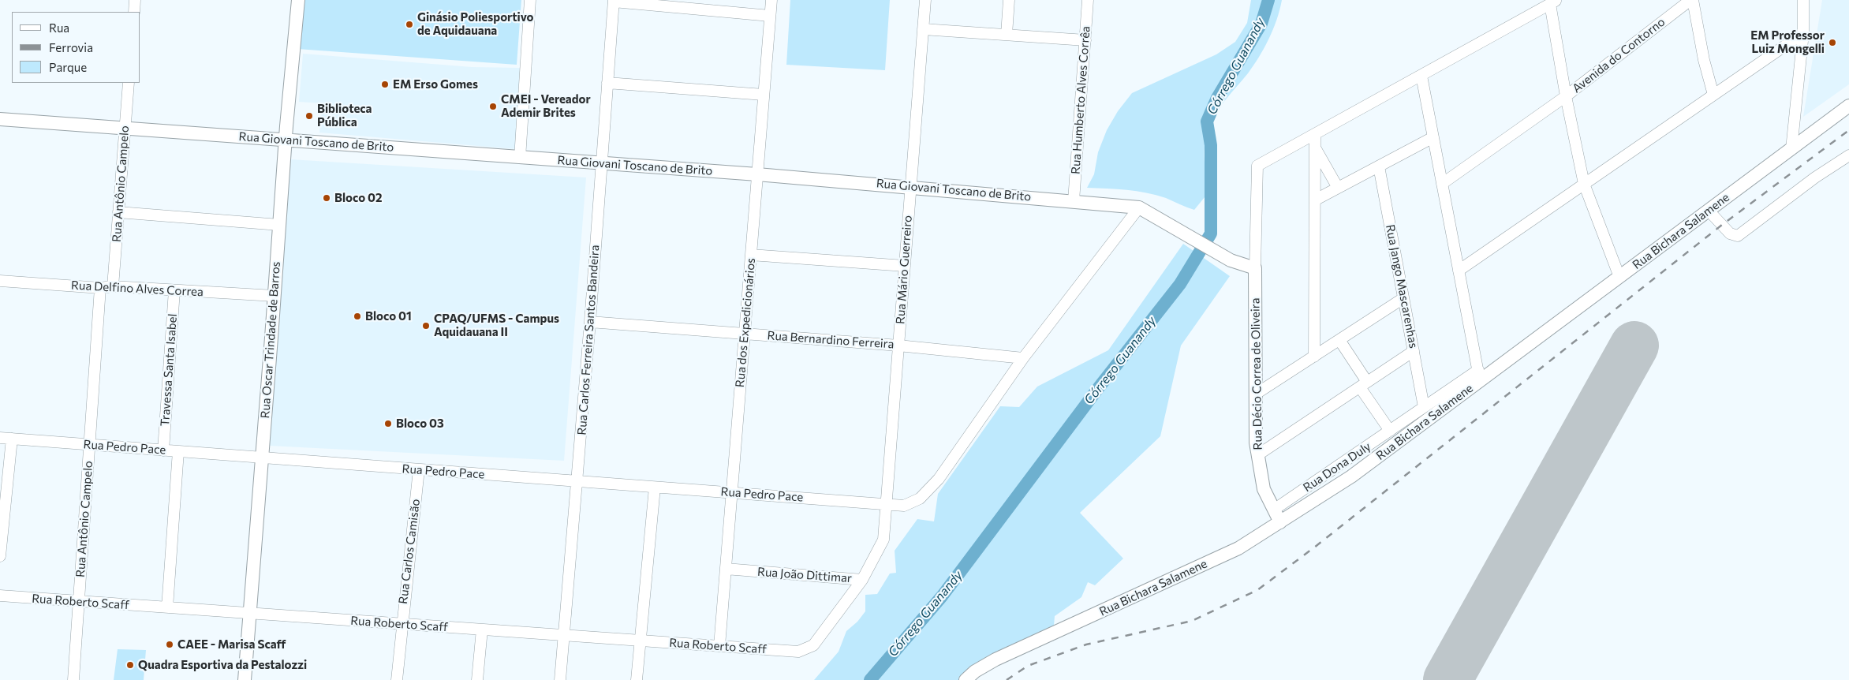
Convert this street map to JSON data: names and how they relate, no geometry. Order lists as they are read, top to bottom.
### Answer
{
  "streets": {
    "main road": [
      "Rua Giovani Toscano de Brito",
      "Rua Bichara Salamene",
      "Rua Oscar Trindade de Barros",
      "Rua Décio Correa de Oliveira"
    ],
    "street": [
      "Avenida do Contorno",
      "Rua Humberto Alves Corrêa",
      "Rua Antônio Campelo",
      "Rua Mário Guerreiro",
      "Rua Jango Mascarenhas",
      "Rua Delfino Alves Correa",
      "Rua dos Expedicionários",
      "Rua Carlos Ferreira Santos Bandeira",
      "Rua Bernardino Ferreira",
      "Travessa Santa Isabel",
      "Rua Pedro Pace",
      "Rua Dona Duly",
      "Rua Carlos Camisão",
      "Rua João Dittimar",
      "Rua Roberto Scaff"
    ]
  },
  "crossings": [
    ["Avenida do Contorno", "Rua Giovani Toscano de Brito"],
    ["Avenida do Contorno", "Rua Décio Correa de Oliveira"],
    ["Rua Humberto Alves Corrêa", "Rua Giovani Toscano de Brito"],
    ["Rua Giovani Toscano de Brito", "Rua Antônio Campelo"],
    ["Rua Giovani Toscano de Brito", "Rua Mário Guerreiro"],
    ["Rua Giovani Toscano de Brito", "Rua dos Expedicionários"],
    ["Rua Giovani Toscano de Brito", "Rua Oscar Trindade de Barros"],
    ["Rua Giovani Toscano de Brito", "Rua Carlos Ferreira Santos Bandeira"],
    ["Rua Giovani Toscano de Brito", "Rua Décio Correa de Oliveira"],
    ["Rua Giovani Toscano de Brito", "Rua Pedro Pace"],
    ["Rua Antônio Campelo", "Rua Delfino Alves Correa"],
    ["Rua Antônio Campelo", "Rua Pedro Pace"],
    ["Rua Antônio Campelo", "Rua Roberto Scaff"],
    ["Rua Bichara Salamene", "Rua Décio Correa de Oliveira"],
    ["Rua Bichara Salamene", "Rua Dona Duly"],
    ["Rua Mário Guerreiro", "Rua Bernardino Ferreira"],
    ["Rua Mário Guerreiro", "Rua Pedro Pace"],
    ["Rua Mário Guerreiro", "Rua João Dittimar"],
    ["Rua Jango Mascarenhas", "Rua Dona Duly"],
    ["Rua Delfino Alves Correa", "Rua Oscar Trindade de Barros"],
    ["Rua Delfino Alves Correa", "Travessa Santa Isabel"],
    ["Rua dos Expedicionários", "Rua Bernardino Ferreira"],
    ["Rua dos Expedicionários", "Rua Pedro Pace"],
    ["Rua dos Expedicionários", "Rua João Dittimar"],
    ["Rua dos Expedicionários", "Rua Roberto Scaff"],
    ["Rua Oscar Trindade de Barros", "Rua Pedro Pace"],
    ["Rua Oscar Trindade de Barros", "Rua Roberto Scaff"],
    ["Rua Carlos Ferreira Santos Bandeira", "Rua Bernardino Ferreira"],
    ["Rua Carlos Ferreira Santos Bandeira", "Rua Pedro Pace"],
    ["Rua Carlos Ferreira Santos Bandeira", "Rua Roberto Scaff"],
    ["Rua Bernardino Ferreira", "Rua Pedro Pace"],
    ["Travessa Santa Isabel", "Rua Pedro Pace"],
    ["Rua Décio Correa de Oliveira", "Rua Dona Duly"],
    ["Rua Pedro Pace", "Rua Carlos Camisão"],
    ["Rua Carlos Camisão", "Rua Roberto Scaff"],
    ["Rua João Dittimar", "Rua Roberto Scaff"]
  ],
  "water": ["Córrego Guanandy"],
  "places": [
    "Ginásio Poliesportivo de Aquidauana",
    "EM Professor Luiz Mongelli",
    "EM Erso Gomes",
    "CMEI - Vereador Ademir Brites",
    "Biblioteca Pública",
    "Bloco 02",
    "Bloco 01",
    "CPAQ/UFMS - Campus Aquidauana II",
    "Bloco 03",
    "CAEE - Marisa Scaff",
    "Quadra Esportiva da Pestalozzi"
  ],
  "legend": ["Rua", "Ferrovia", "Parque"]
}
